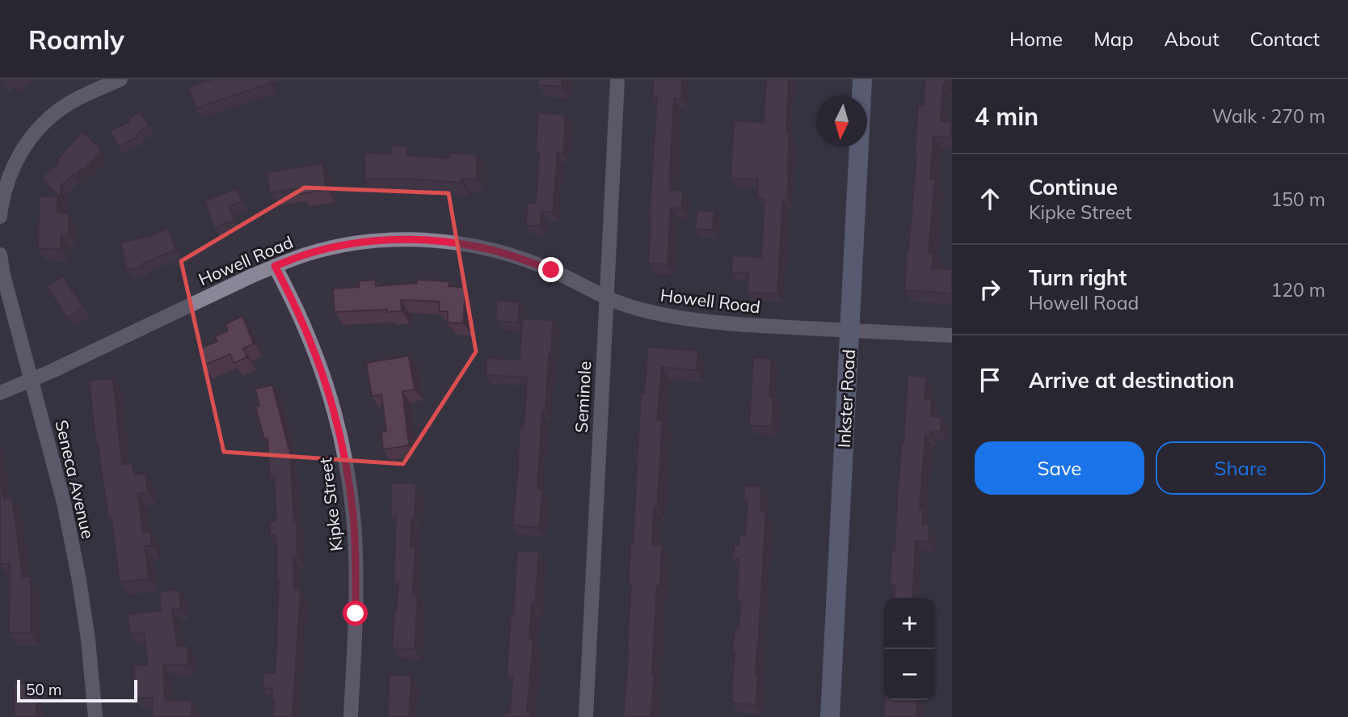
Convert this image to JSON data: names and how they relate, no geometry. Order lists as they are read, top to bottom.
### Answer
{
  "streets": {
    "main road": ["Inkster Road"],
    "street": [
      "Howell Road",
      "Seminole",
      "Seneca Avenue",
      "Kipke Street"
    ]
  },
  "crossings": [
    ["Howell Road", "Seminole"],
    ["Howell Road", "Inkster Road"],
    ["Howell Road", "Seneca Avenue"],
    ["Howell Road", "Kipke Street"]
  ],
  "scale_bar": "50 m",
  "north": "bottom",
  "page": {
    "header": "Roamly",
    "nav": [
      "Home",
      "Map",
      "About",
      "Contact"
    ],
    "heading": ["4 min", "Walk · 270 m"],
    "list": [
      ["Continue", "Kipke Street", "150 m"],
      ["Turn right", "Howell Road", "120 m"],
      "Arrive at destination"
    ],
    "buttons": ["Save", "Share"],
    "map_buttons": ["+", "−"],
    "scale": "50 m"
  }
}
